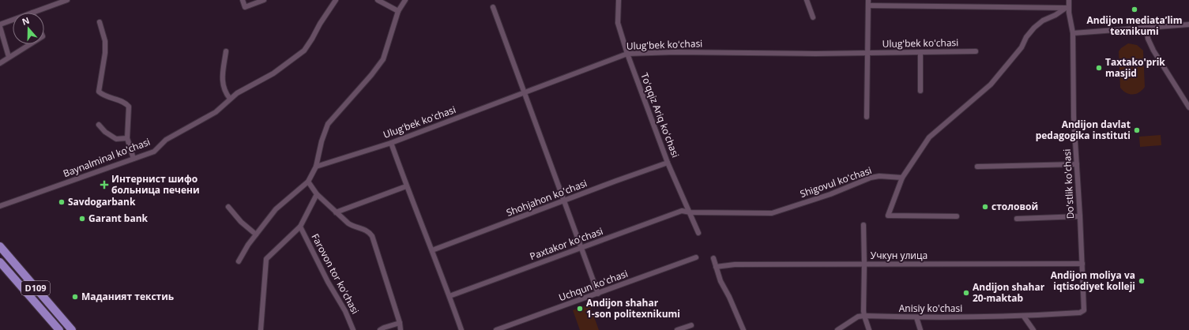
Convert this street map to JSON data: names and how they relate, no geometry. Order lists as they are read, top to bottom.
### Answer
{
  "streets": {
    "main road": ["D109"],
    "street": [
      "Ulugʻbek koʻchasi",
      "Toʻqqiz Ariq koʻchasi",
      "Baynalminal koʻchasi",
      "Shigovul koʻchasi",
      "Do'stlik ko'chasi",
      "Shohjahon ko'chasi",
      "Paxtakor koʻchasi",
      "Учкун улица",
      "Farovon tor ko'chasi",
      "Uchqun koʻchasi",
      "Anisiy ko'chasi"
    ]
  },
  "crossings": [
    ["Ulugʻbek koʻchasi", "Toʻqqiz Ariq koʻchasi"],
    ["Toʻqqiz Ariq koʻchasi", "Shigovul koʻchasi"],
    ["Toʻqqiz Ariq koʻchasi", "Shohjahon ko'chasi"],
    ["Toʻqqiz Ariq koʻchasi", "Paxtakor koʻchasi"],
    ["Shigovul koʻchasi", "Paxtakor koʻchasi"],
    ["Do'stlik ko'chasi", "Учкун улица"],
    ["Do'stlik ko'chasi", "Anisiy ko'chasi"]
  ],
  "places": {
    "other": [
      "Andijon mediataʼlim texnikumi",
      "Taxtako'prik masjid",
      "Andijon davlat pedagogika instituti",
      "Savdogarbank",
      "столовой",
      "Garant bank",
      "Andijon moliya va iqtisodiyet kolleji",
      "Andijon shahar 20-maktab",
      "Маданият текстиь",
      "Andijon shahar 1-son politexnikumi"
    ],
    "health": ["Интернист шифо больница печени"]
  },
  "north": "top"
}
